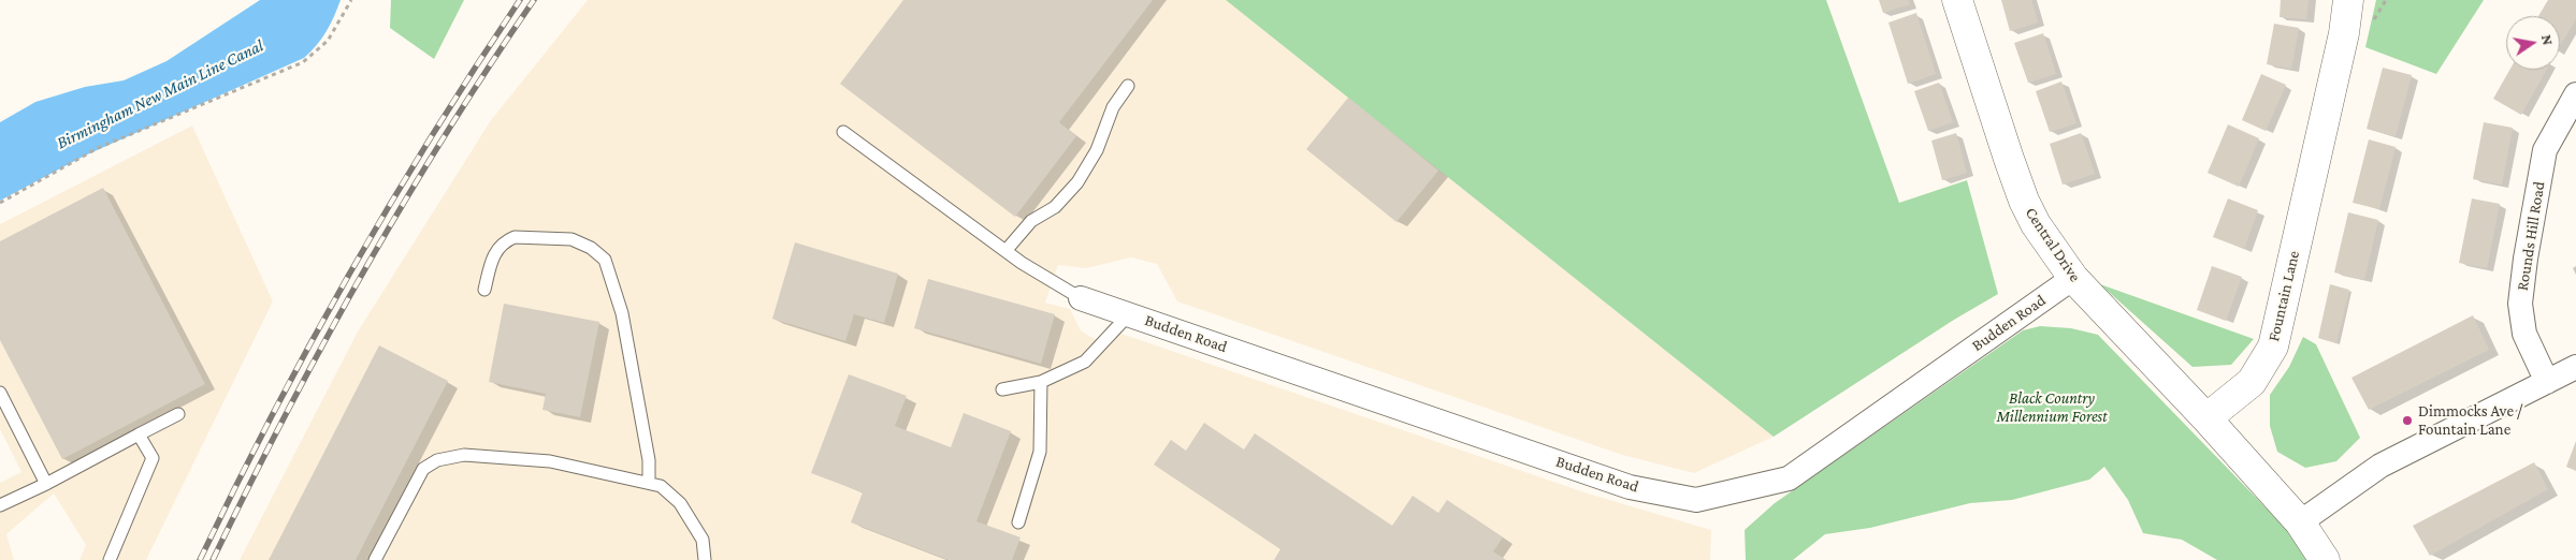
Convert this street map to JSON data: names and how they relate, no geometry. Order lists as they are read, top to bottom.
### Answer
{
  "streets": {
    "street": [
      "Rounds Hill Road",
      "Central Drive",
      "Fountain Lane",
      "Budden Road"
    ]
  },
  "crossings": [
    ["Central Drive", "Fountain Lane"],
    ["Central Drive", "Budden Road"]
  ],
  "water": ["Birmingham New Main Line Canal"],
  "parks": ["Black Country Millennium Forest"],
  "places": ["Dimmocks Ave / Fountain Lane"],
  "north": "right"
}
